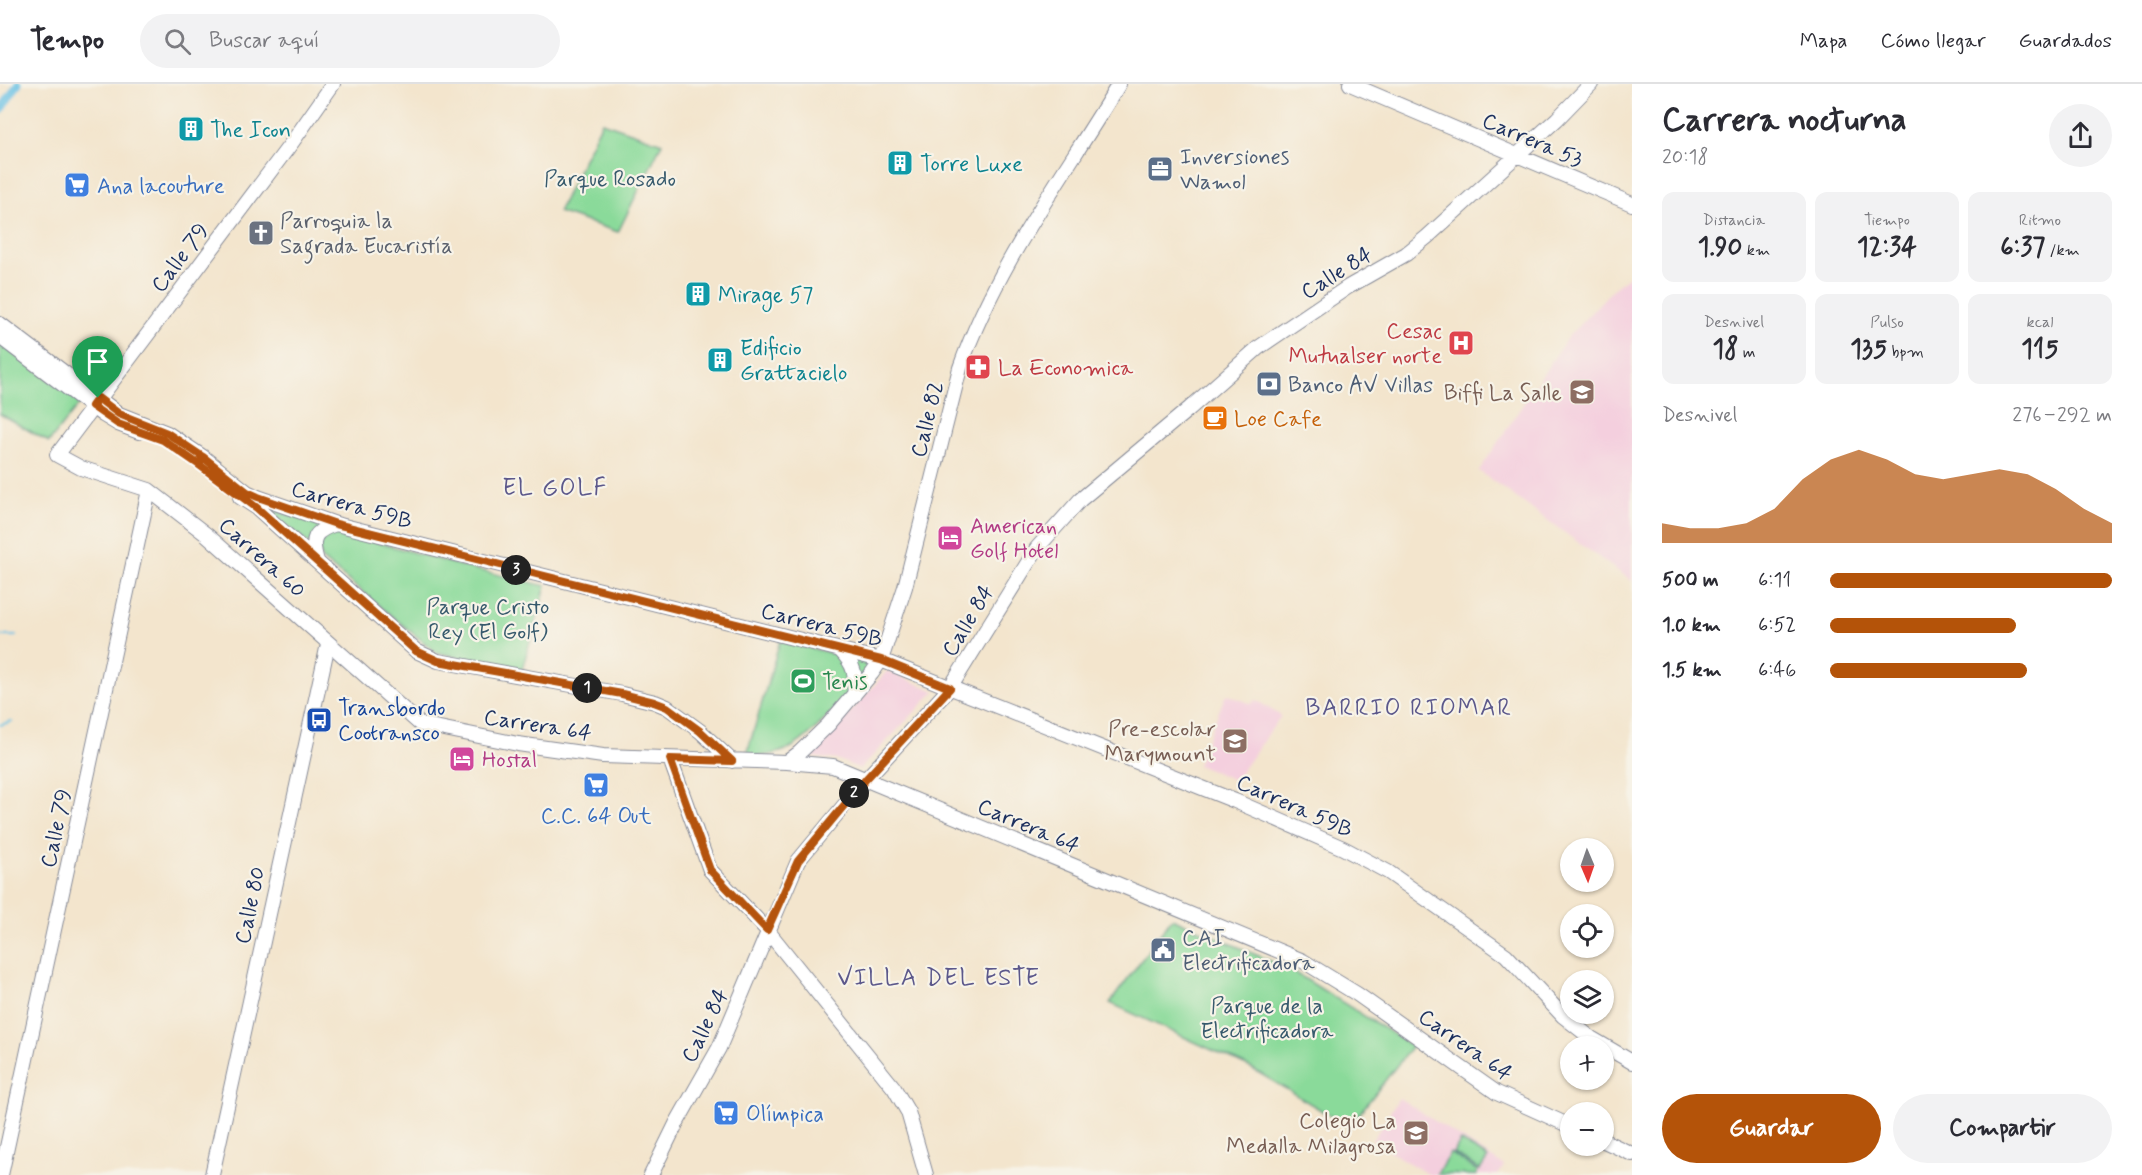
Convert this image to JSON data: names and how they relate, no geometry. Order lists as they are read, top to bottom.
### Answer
{
  "streets": {
    "street": [
      "Carrera 53",
      "Calle 79",
      "Calle 84",
      "Calle 82",
      "Carrera 59B",
      "Carrera 60",
      "Carrera 64",
      "Calle 80"
    ]
  },
  "crossings": [
    ["Carrera 53", "Calle 84"],
    ["Calle 79", "Carrera 59B"],
    ["Calle 79", "Carrera 60"],
    ["Calle 84", "Carrera 59B"],
    ["Calle 84", "Carrera 64"],
    ["Calle 82", "Carrera 59B"],
    ["Calle 82", "Carrera 64"],
    ["Carrera 59B", "Carrera 64"],
    ["Carrera 60", "Carrera 64"],
    ["Carrera 60", "Calle 80"]
  ],
  "districts": ["EL GOLF", "BARRIO RIOMAR", "VILLA DEL ESTE"],
  "parks": ["Parque Rosado", "Parque Cristo Rey (El Golf)", "Parque de la Electrificadora"],
  "places": {
    "building": [
      "The Icon",
      "Torre Luxe",
      "Mirage 57",
      "Edificio Grattacielo"
    ],
    "office": ["Inversiones Wamol"],
    "supermarket": ["Ana lacouture", "C.C. 64 Out", "Olímpica"],
    "church": ["Parroquia la Sagrada Eucaristía"],
    "hospital": ["Cesac Mutualser norte"],
    "pharmacy": ["La Economica"],
    "bank": ["Banco AV Villas"],
    "school or university": ["Biffi La Salle", "Pre-escolar Marymount", "Colegio La Medalla Milagrosa"],
    "cafe": ["Loe Cafe"],
    "hotel": ["American Golf Hotel", "Hostal"],
    "sports": ["Tenis"],
    "bus stop": ["Transbordo Cootransco"],
    "public building": ["CAI Electrificadora"]
  },
  "north": "bottom",
  "page": {
    "header": "Tempo",
    "search": "Buscar aquí",
    "nav": ["Mapa", "Cómo llegar", "Guardados"],
    "heading": ["Carrera nocturna", "20:18"],
    "stats": [
      ["Distancia", "1.90 km"],
      ["Tiempo", "12:34"],
      ["Ritmo", "6:37 /km"],
      ["Desnivel", "18 m"],
      ["Pulso", "135 bpm"],
      ["kcal", "115"]
    ],
    "chart": ["Desnivel", "276–292 m"],
    "pins": ["3", "1", "2"],
    "list": [
      {
        "name": "500 m",
        "note": "6:11"
      },
      {
        "name": "1.0 km",
        "note": "6:52"
      },
      {
        "name": "1.5 km",
        "note": "6:46"
      }
    ],
    "map_buttons": ["+", "−"],
    "buttons": ["Guardar", "Compartir"]
  }
}
